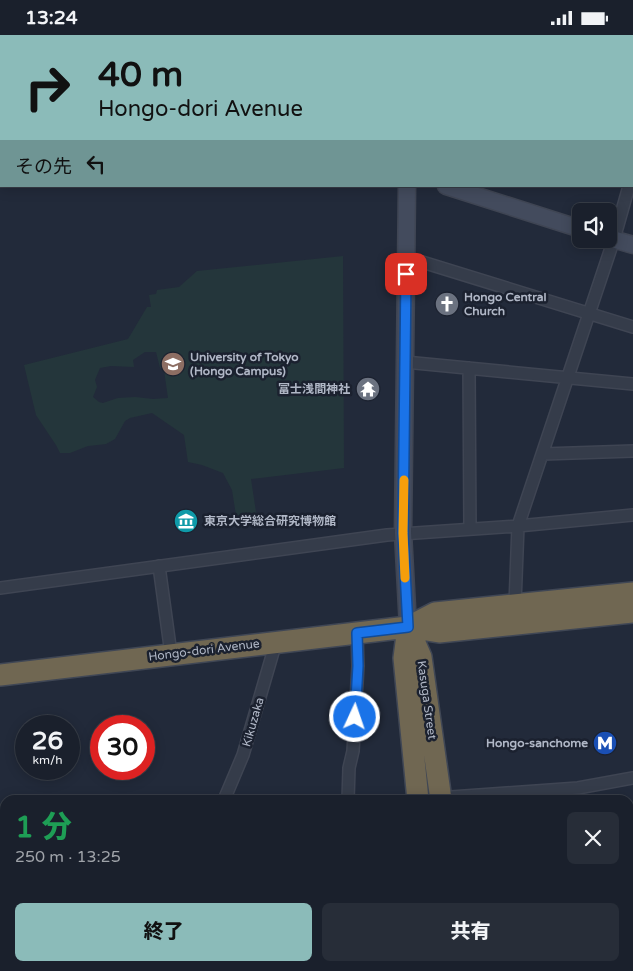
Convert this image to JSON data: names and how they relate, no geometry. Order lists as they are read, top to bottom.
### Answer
{
  "streets": {
    "highway": ["Hongo-dori Avenue", "Kasuga Street"],
    "street": ["Kikuzaka"]
  },
  "crossings": [
    ["Hongo-dori Avenue", "Kasuga Street"],
    ["Hongo-dori Avenue", "Kikuzaka"]
  ],
  "places": {
    "church": ["Hongo Central Church"],
    "school or university": ["University of Tokyo (Hongo Campus)"],
    "temple": ["富士浅間神社"],
    "museum": ["東京大学総合研究博物館"],
    "metro station": ["Hongo-sanchome"]
  },
  "page": {
    "status": "13:24",
    "turn": ["40 m", "Hongo-dori Avenue"],
    "then": "その先",
    "speed": "26 km/h",
    "limit": "30",
    "heading": ["1 分", "250 m · 13:25"],
    "buttons": ["終了", "共有"]
  }
}
